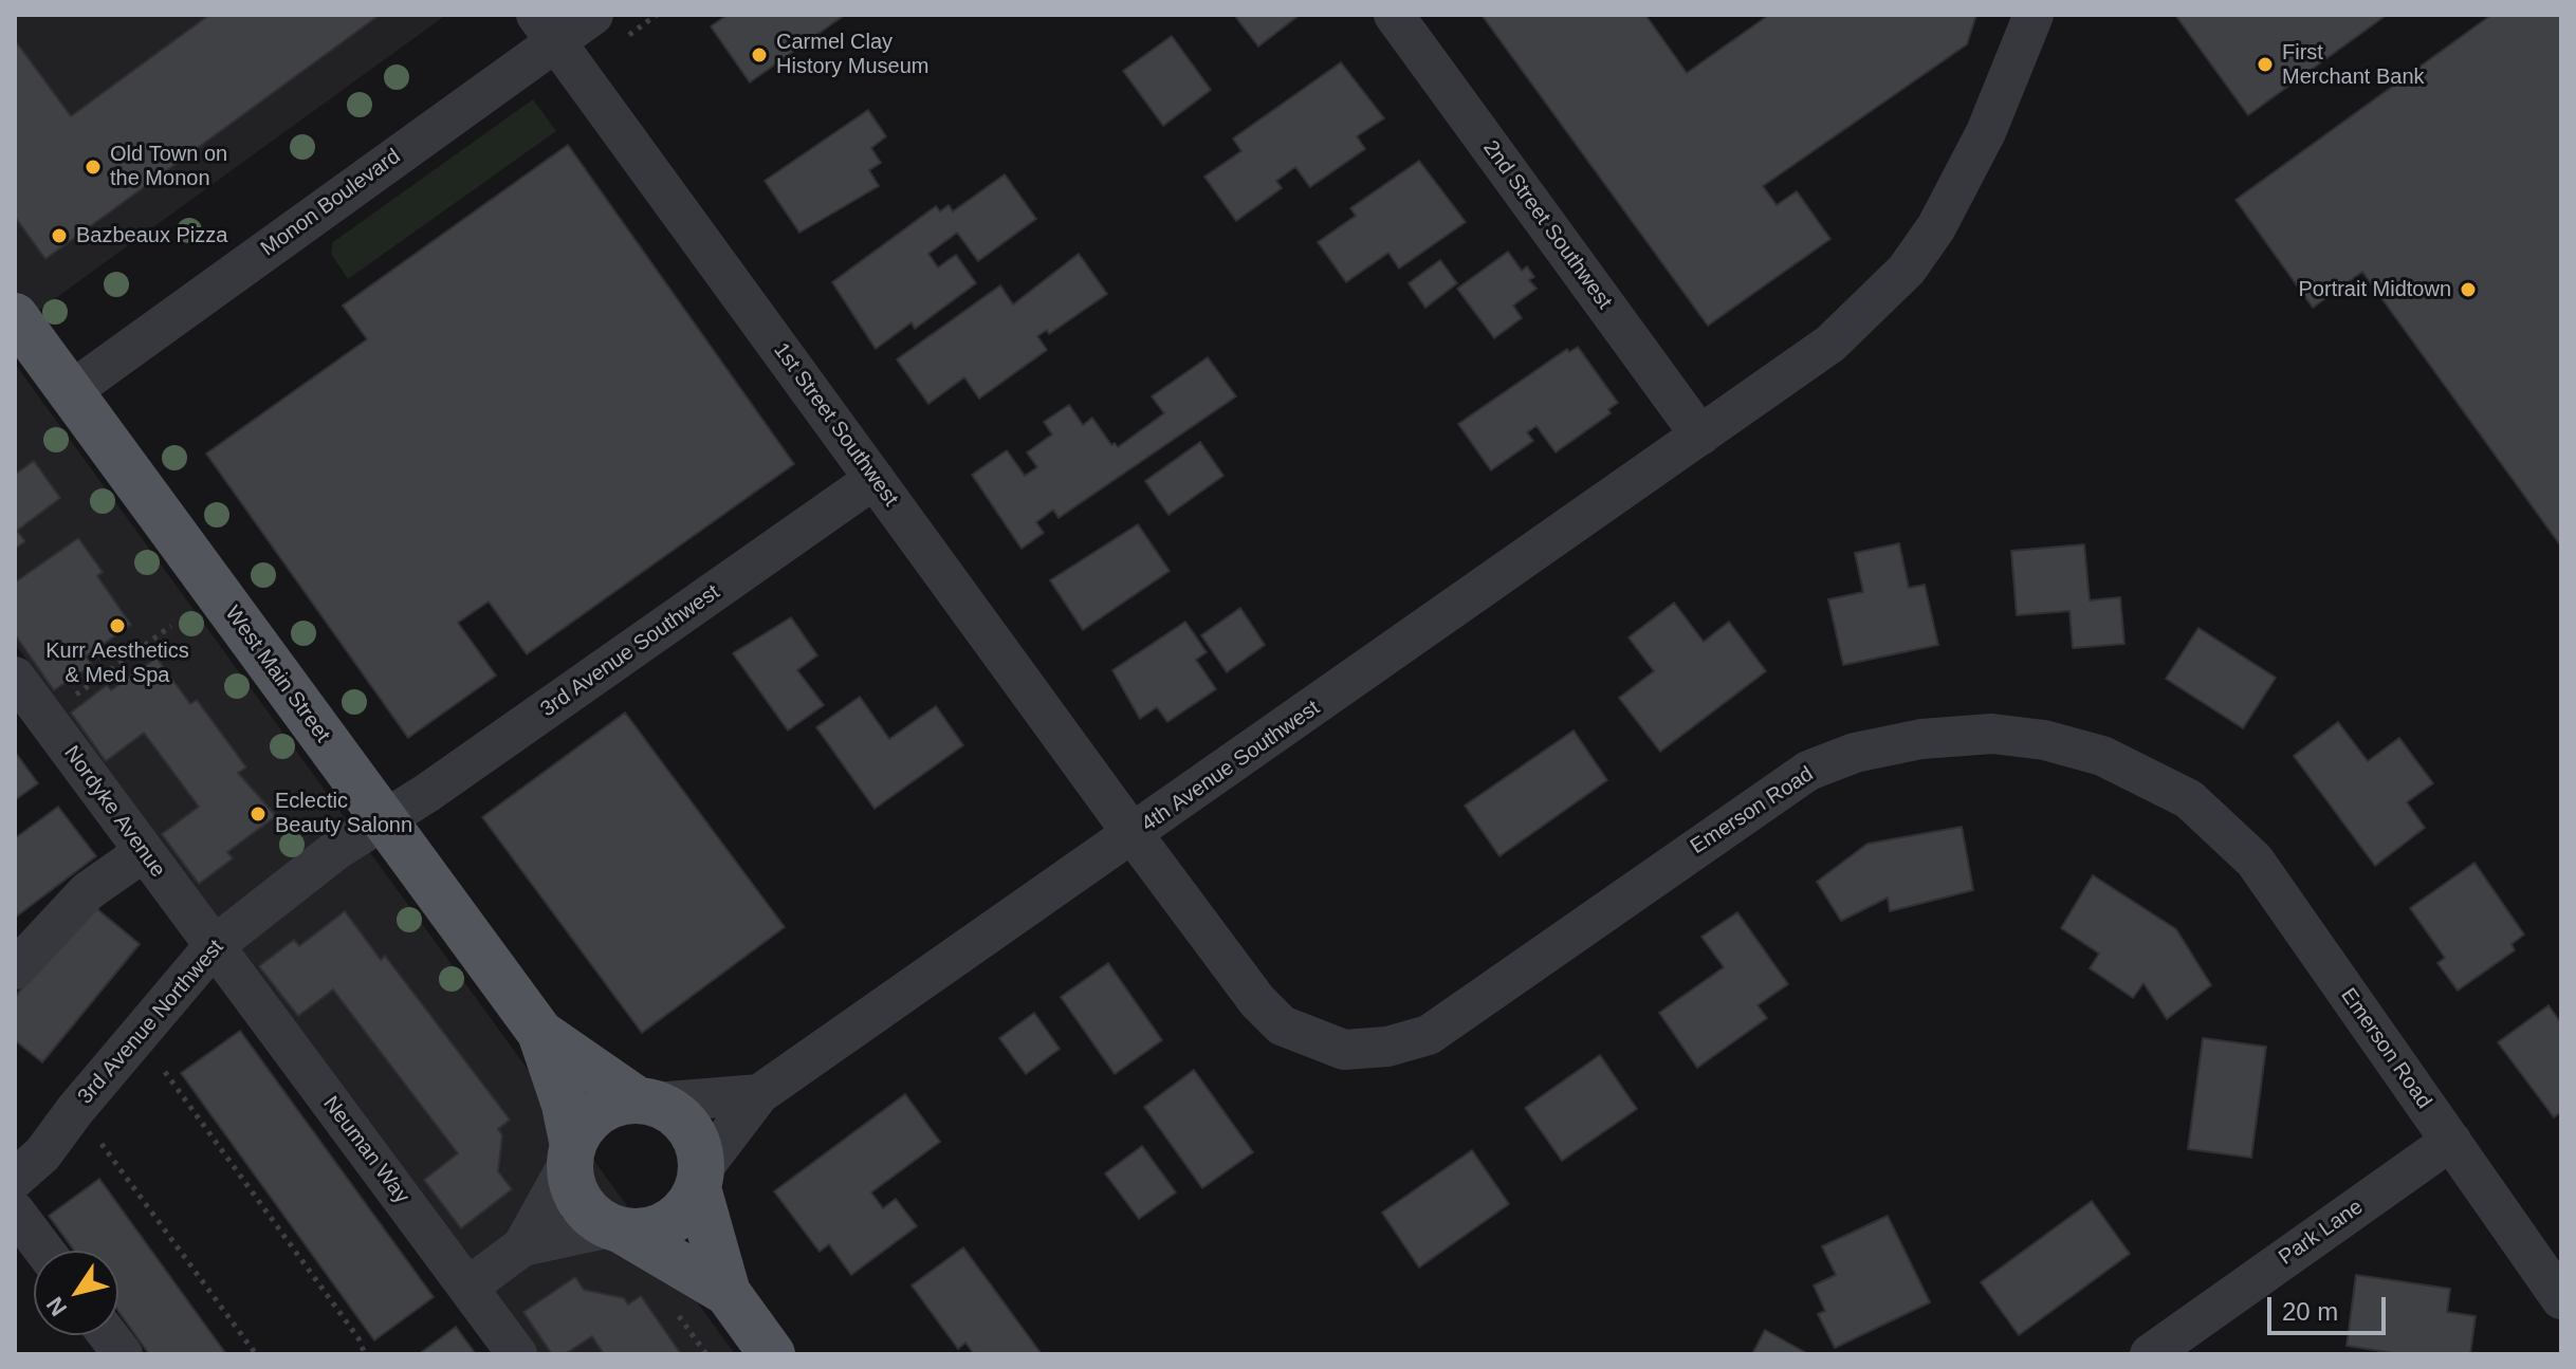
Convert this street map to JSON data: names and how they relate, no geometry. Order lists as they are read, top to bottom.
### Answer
{
  "streets": {
    "main road": ["West Main Street"],
    "street": [
      "Monon Boulevard",
      "2nd Street Southwest",
      "1st Street Southwest",
      "3rd Avenue Southwest",
      "4th Avenue Southwest",
      "Emerson Road",
      "Nordyke Avenue",
      "3rd Avenue Northwest",
      "Neuman Way",
      "Park Lane"
    ]
  },
  "crossings": [
    ["Monon Boulevard", "1st Street Southwest"],
    ["Monon Boulevard", "West Main Street"],
    ["2nd Street Southwest", "4th Avenue Southwest"],
    ["1st Street Southwest", "3rd Avenue Southwest"],
    ["1st Street Southwest", "4th Avenue Southwest"],
    ["1st Street Southwest", "Emerson Road"],
    ["3rd Avenue Southwest", "West Main Street"],
    ["3rd Avenue Southwest", "3rd Avenue Northwest"],
    ["West Main Street", "4th Avenue Southwest"],
    ["West Main Street", "3rd Avenue Northwest"],
    ["4th Avenue Southwest", "Emerson Road"],
    ["Emerson Road", "Park Lane"],
    ["Nordyke Avenue", "3rd Avenue Northwest"],
    ["Nordyke Avenue", "Neuman Way"],
    ["3rd Avenue Northwest", "Neuman Way"]
  ],
  "places": [
    "Carmel Clay History Museum",
    "First Merchant Bank",
    "Old Town on the Monon",
    "Bazbeaux Pizza",
    "Portrait Midtown",
    "Kurr Aesthetics & Med Spa",
    "Eclectic Beauty Salonn"
  ],
  "scale_bar": "20 m",
  "north": "bottom left"
}
